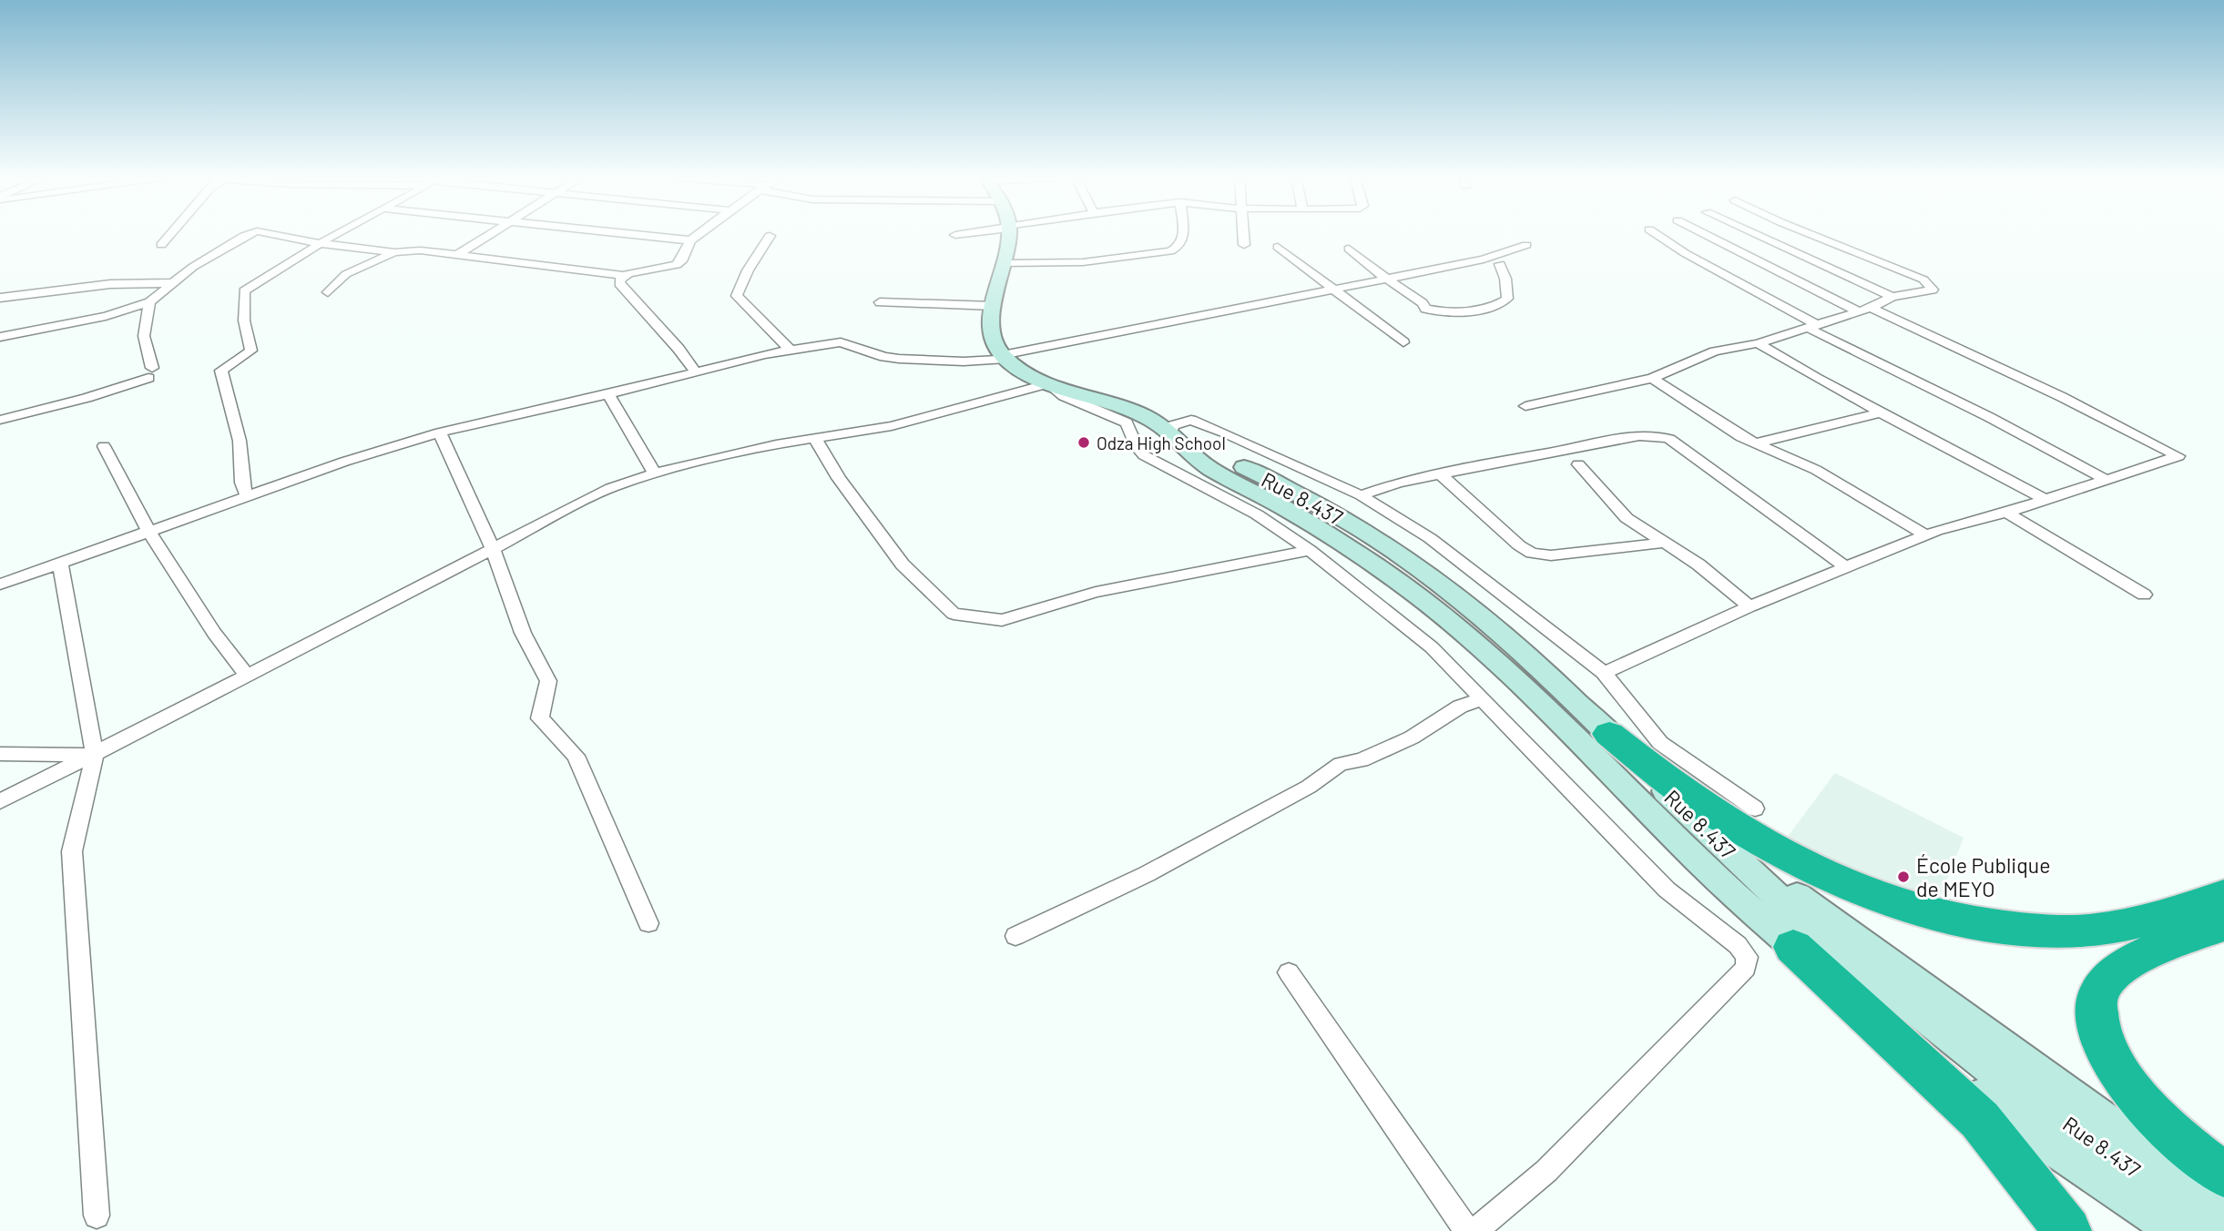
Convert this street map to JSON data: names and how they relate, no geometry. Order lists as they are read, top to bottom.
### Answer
{
  "streets": {
    "main road": ["Rue 8.437"]
  },
  "places": ["Odza High School", "École Publique de MEYO"]
}
